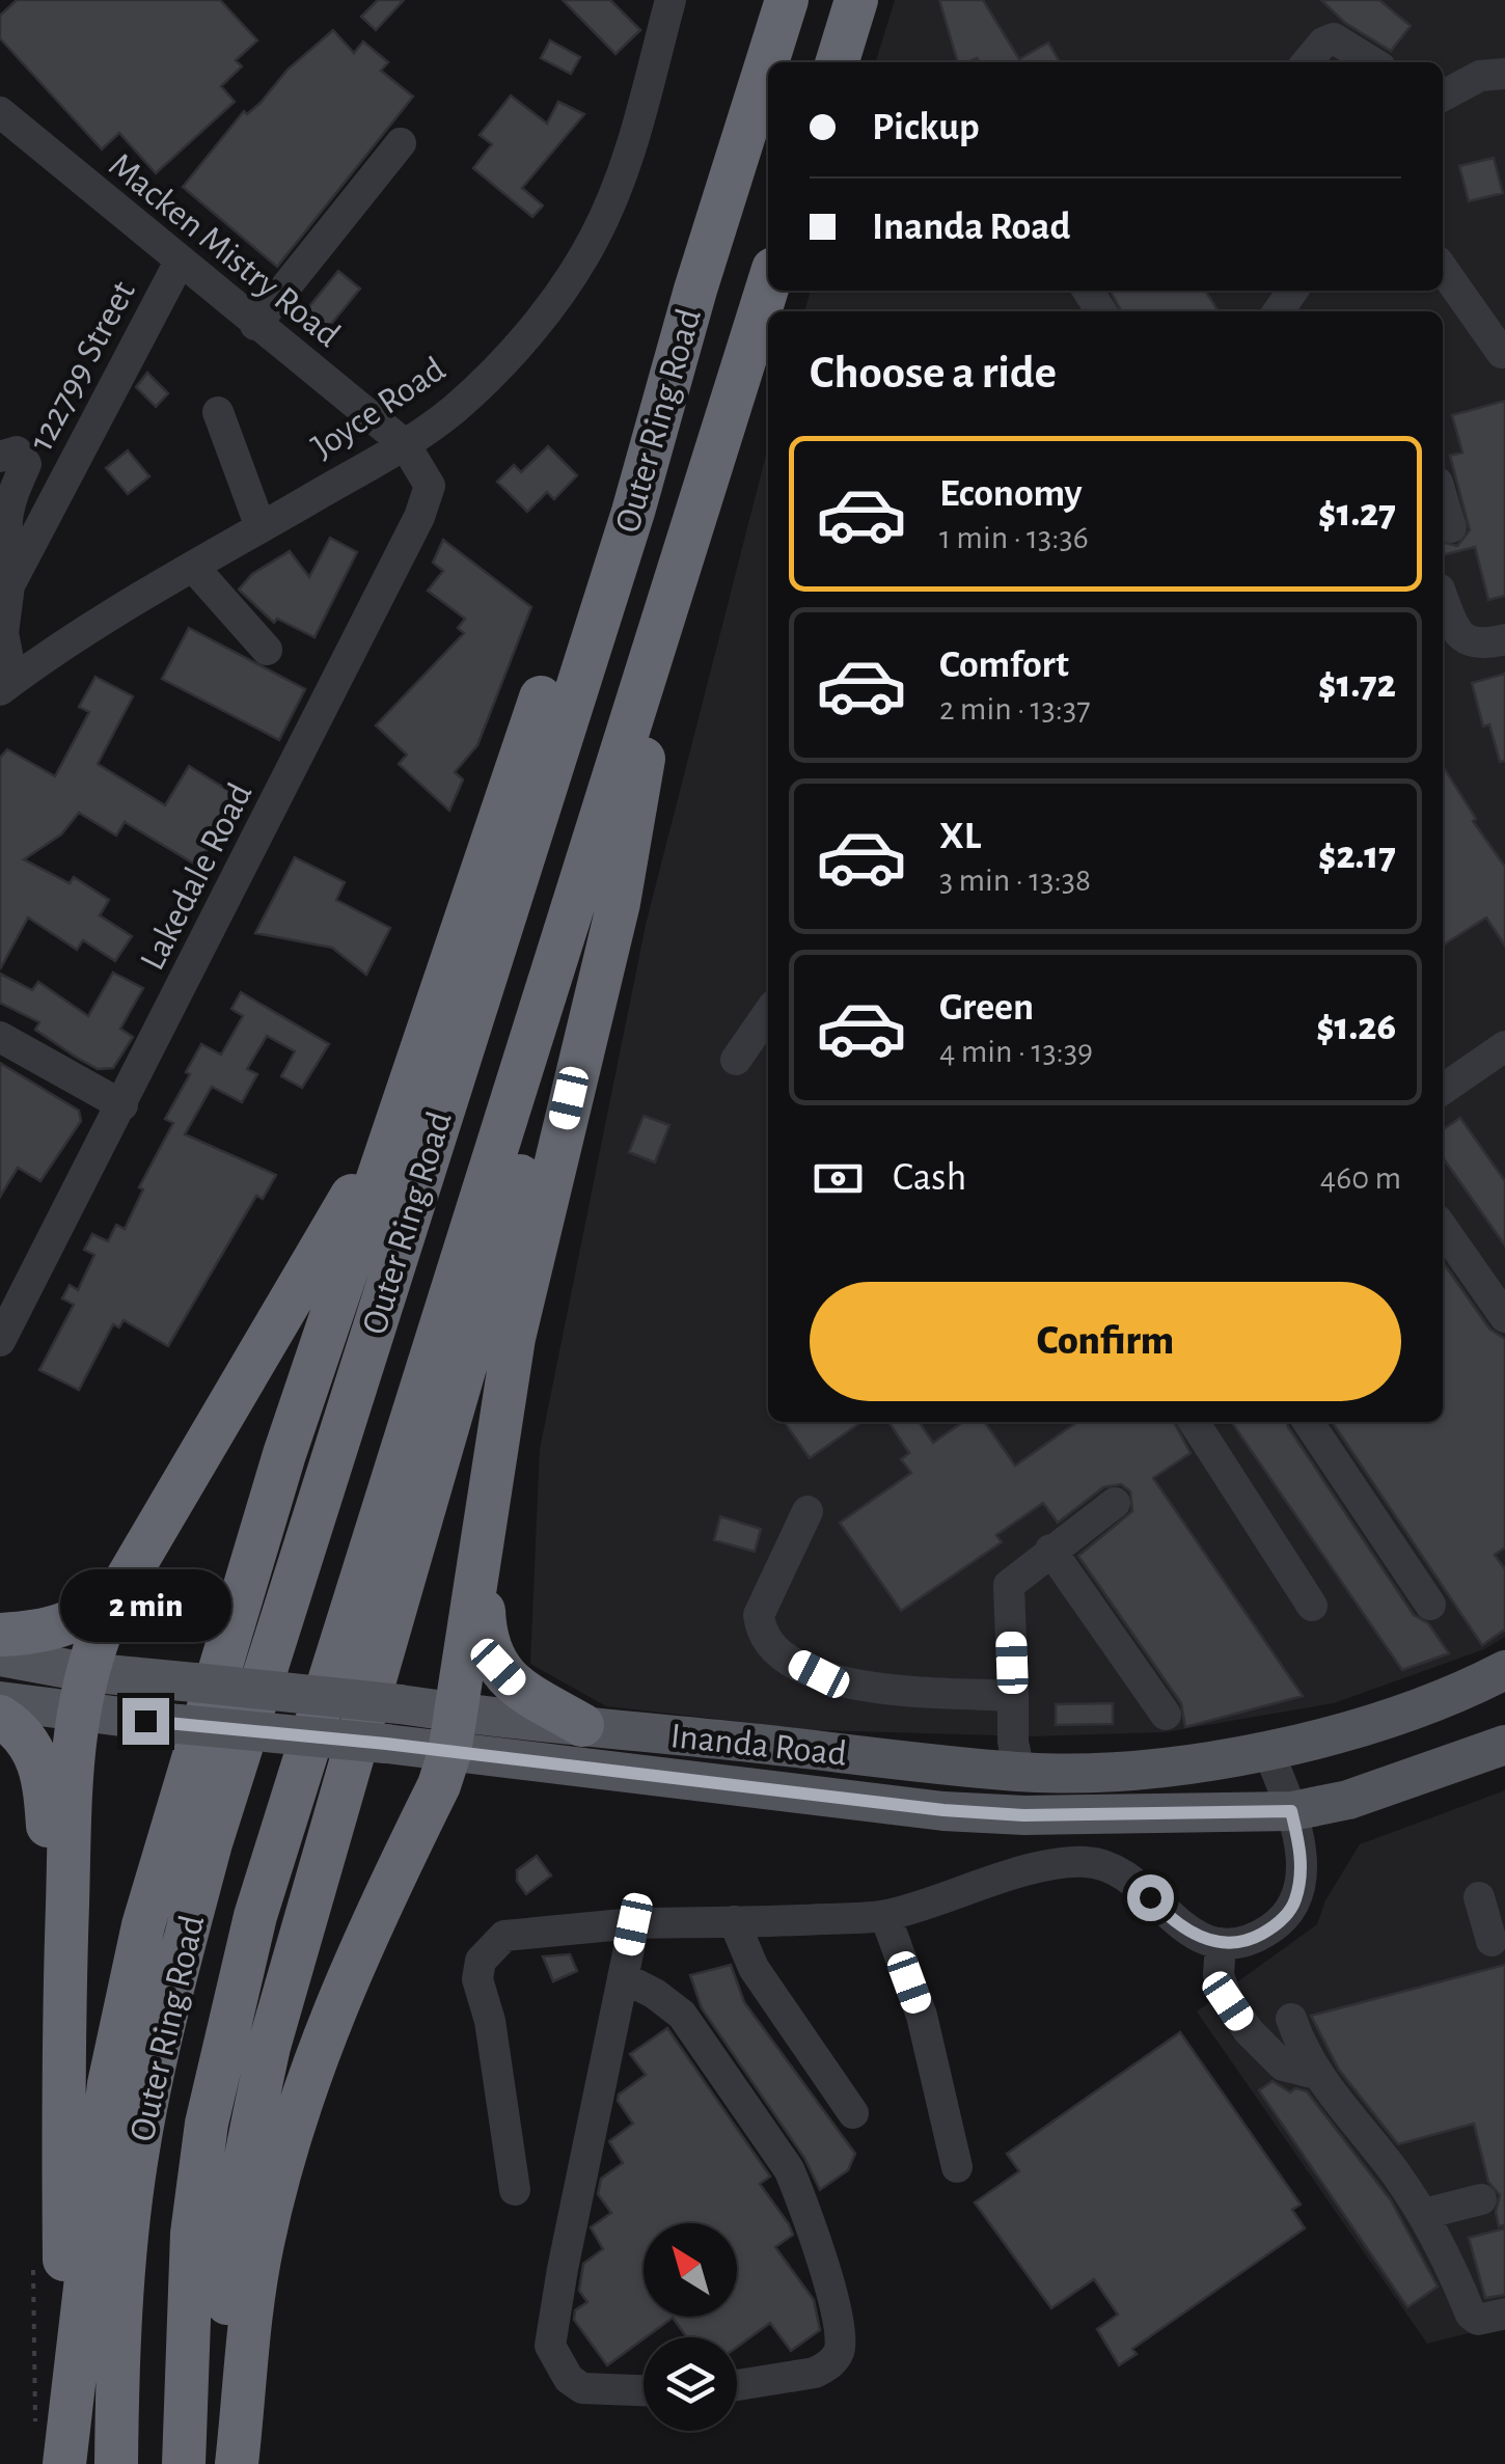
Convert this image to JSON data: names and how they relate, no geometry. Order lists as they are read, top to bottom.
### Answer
{
  "streets": {
    "highway": ["Outer Ring Road"],
    "main road": ["Inanda Road"],
    "street": [
      "Macken Mistry Road",
      "122799 Street",
      "Joyce Road",
      "Lakedale Road"
    ]
  },
  "crossings": [
    ["Macken Mistry Road", "122799 Street"],
    ["Macken Mistry Road", "Joyce Road"],
    ["Macken Mistry Road", "Lakedale Road"],
    ["122799 Street", "Joyce Road"],
    ["Joyce Road", "Lakedale Road"]
  ],
  "north": "top left",
  "page": {
    "banner": ["Pickup", "Inanda Road"],
    "heading": "Choose a ride",
    "list": [
      {
        "name": "Economy",
        "note": "1 min · 13:36",
        "value": "$1.27"
      },
      {
        "name": "Comfort",
        "note": "2 min · 13:37",
        "value": "$1.72"
      },
      {
        "name": "XL",
        "note": "3 min · 13:38",
        "value": "$2.17"
      },
      {
        "name": "Green",
        "note": "4 min · 13:39",
        "value": "$1.26"
      }
    ],
    "pay": ["Cash", "460 m"],
    "buttons": "Confirm",
    "bubble": "2 min"
  }
}
